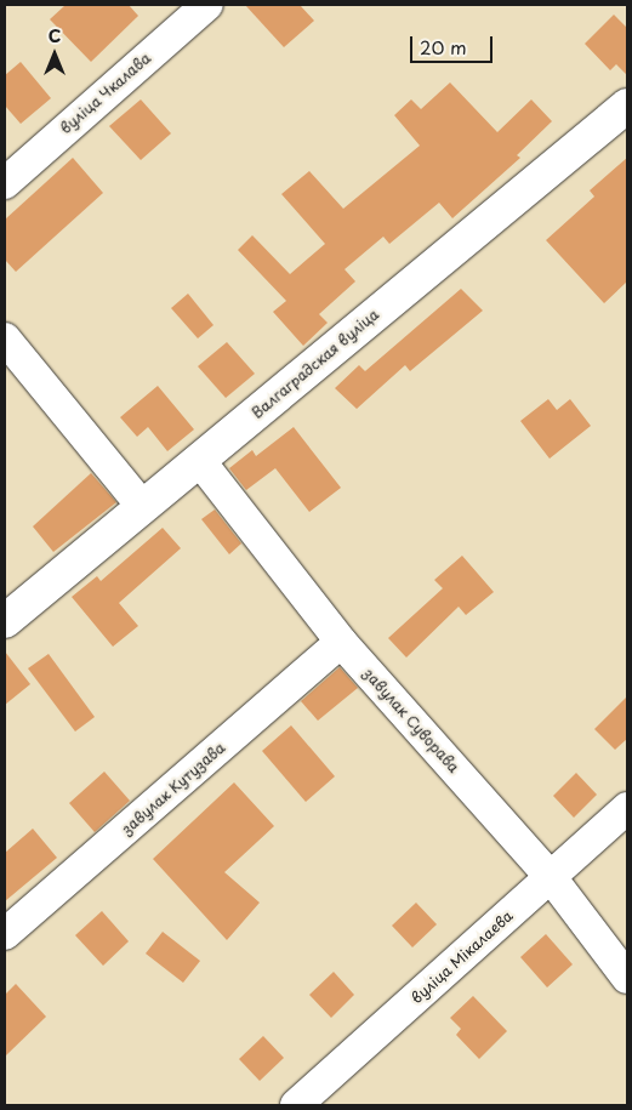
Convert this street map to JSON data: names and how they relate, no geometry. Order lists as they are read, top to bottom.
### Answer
{
  "streets": {
    "street": [
      "вуліца Чкалава",
      "Валгаградская вуліца",
      "завулак Суворава",
      "завулак Кутузава",
      "вуліца Мікалаева"
    ]
  },
  "crossings": [
    ["Валгаградская вуліца", "завулак Суворава"],
    ["завулак Суворава", "завулак Кутузава"],
    ["завулак Суворава", "вуліца Мікалаева"]
  ],
  "scale_bar": "20 m",
  "north": "top"
}
